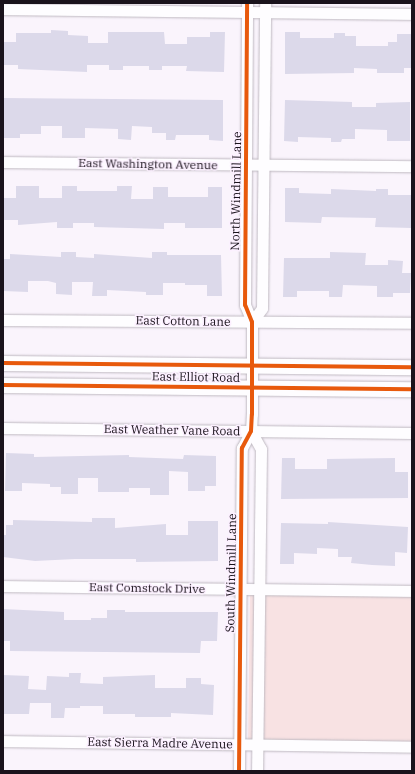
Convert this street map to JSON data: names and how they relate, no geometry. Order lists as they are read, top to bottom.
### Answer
{
  "streets": {
    "main road": ["East Elliot Road"],
    "street": [
      "East Washington Avenue",
      "North Windmill Lane",
      "East Cotton Lane",
      "East Weather Vane Road",
      "South Windmill Lane",
      "East Comstock Drive",
      "East Sierra Madre Avenue"
    ]
  },
  "crossings": [
    ["East Washington Avenue", "North Windmill Lane"],
    ["North Windmill Lane", "East Cotton Lane"],
    ["North Windmill Lane", "East Elliot Road"],
    ["North Windmill Lane", "South Windmill Lane"],
    ["East Elliot Road", "South Windmill Lane"],
    ["East Weather Vane Road", "South Windmill Lane"],
    ["South Windmill Lane", "East Comstock Drive"],
    ["South Windmill Lane", "East Sierra Madre Avenue"]
  ]
}
